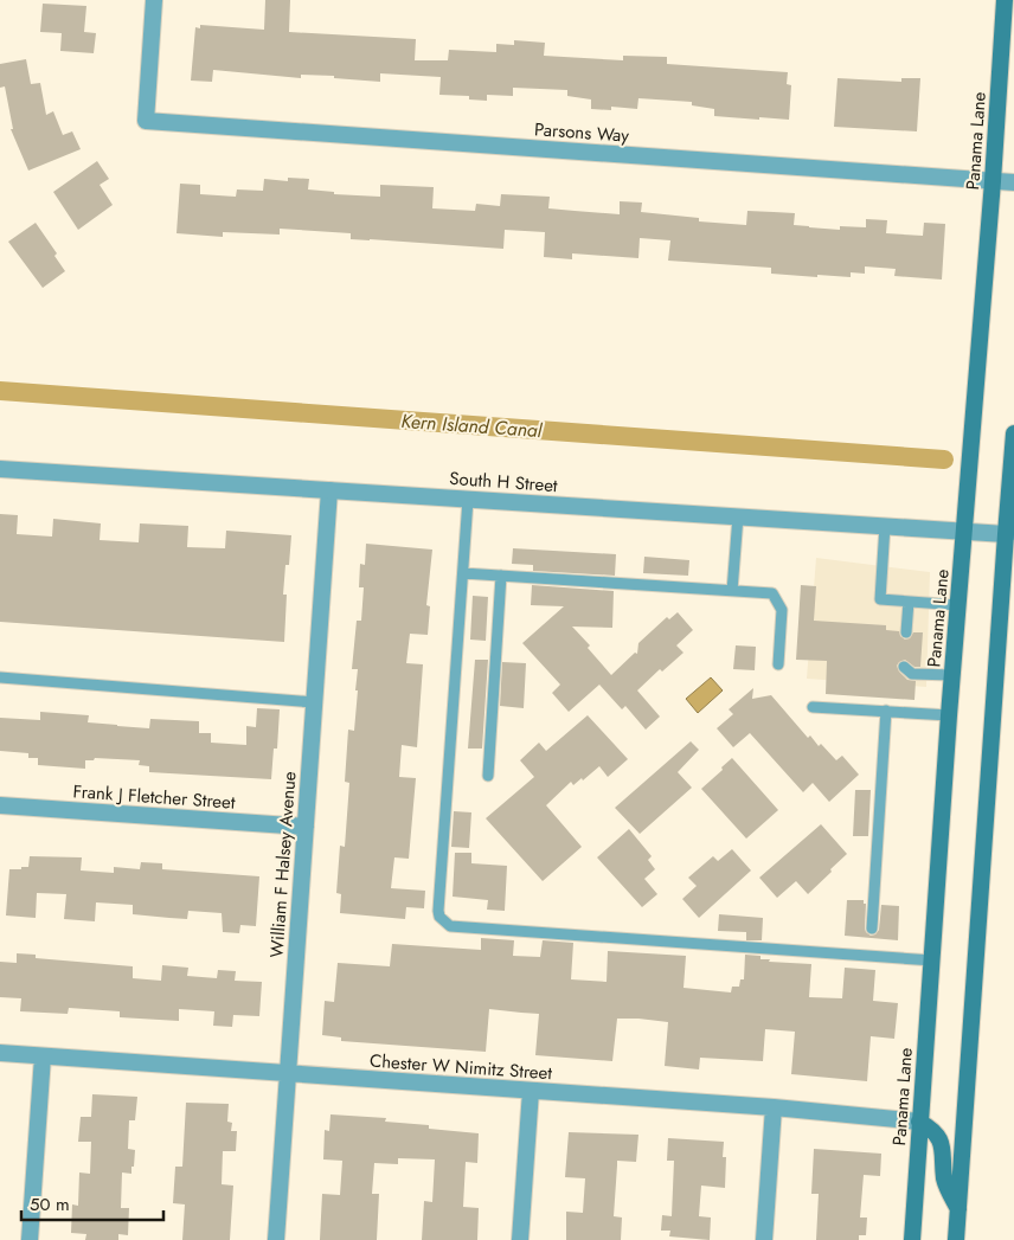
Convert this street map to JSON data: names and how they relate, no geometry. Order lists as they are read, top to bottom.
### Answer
{
  "streets": {
    "main road": ["Panama Lane"],
    "street": [
      "Parsons Way",
      "South H Street",
      "Frank J Fletcher Street",
      "William F Halsey Avenue",
      "Chester W Nimitz Street"
    ]
  },
  "crossings": [
    ["Parsons Way", "Panama Lane"],
    ["Panama Lane", "South H Street"],
    ["Panama Lane", "Chester W Nimitz Street"],
    ["South H Street", "William F Halsey Avenue"],
    ["Frank J Fletcher Street", "William F Halsey Avenue"],
    ["William F Halsey Avenue", "Chester W Nimitz Street"]
  ],
  "water": ["Kern Island Canal"],
  "scale_bar": "50 m"
}
